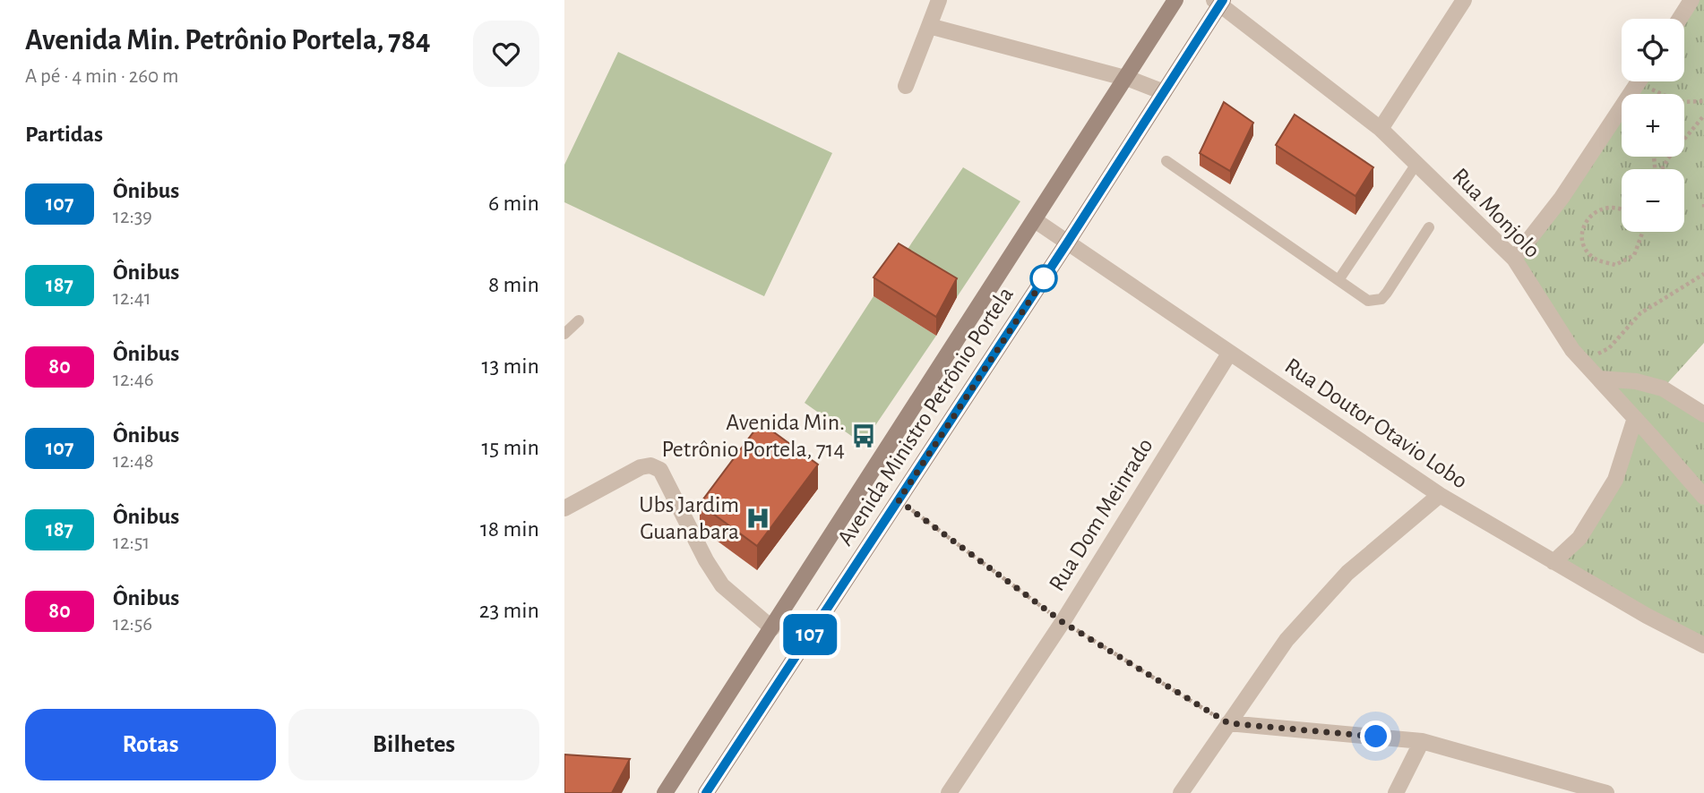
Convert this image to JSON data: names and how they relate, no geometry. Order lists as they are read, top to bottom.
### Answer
{
  "streets": {
    "main road": ["Avenida Ministro Petrônio Portela"],
    "street": ["Rua Monjolo", "Rua Doutor Otavio Lobo", "Rua Dom Meinrado"]
  },
  "crossings": [
    ["Rua Monjolo", "Avenida Ministro Petrônio Portela"],
    ["Avenida Ministro Petrônio Portela", "Rua Doutor Otavio Lobo"],
    ["Rua Doutor Otavio Lobo", "Rua Dom Meinrado"]
  ],
  "places": {
    "bus stop": ["Avenida Min. Petrônio Portela, 714"],
    "hospital": ["Ubs Jardim Guanabara"]
  },
  "lines": ["bus line 107"],
  "page": {
    "heading": [
      ["Avenida Min. Petrônio Portela, 784", "A pé · 4 min · 260 m"],
      "Partidas"
    ],
    "on_map": "107",
    "map_buttons": ["+", "−"],
    "list": [
      {
        "mark": "107",
        "name": "Ônibus",
        "note": "12:39",
        "value": "6 min"
      },
      {
        "mark": "187",
        "name": "Ônibus",
        "note": "12:41",
        "value": "8 min"
      },
      {
        "mark": "80",
        "name": "Ônibus",
        "note": "12:46",
        "value": "13 min"
      },
      {
        "mark": "107",
        "name": "Ônibus",
        "note": "12:48",
        "value": "15 min"
      },
      {
        "mark": "187",
        "name": "Ônibus",
        "note": "12:51",
        "value": "18 min"
      },
      {
        "mark": "80",
        "name": "Ônibus",
        "note": "12:56",
        "value": "23 min"
      }
    ],
    "buttons": ["Rotas", "Bilhetes"]
  }
}
